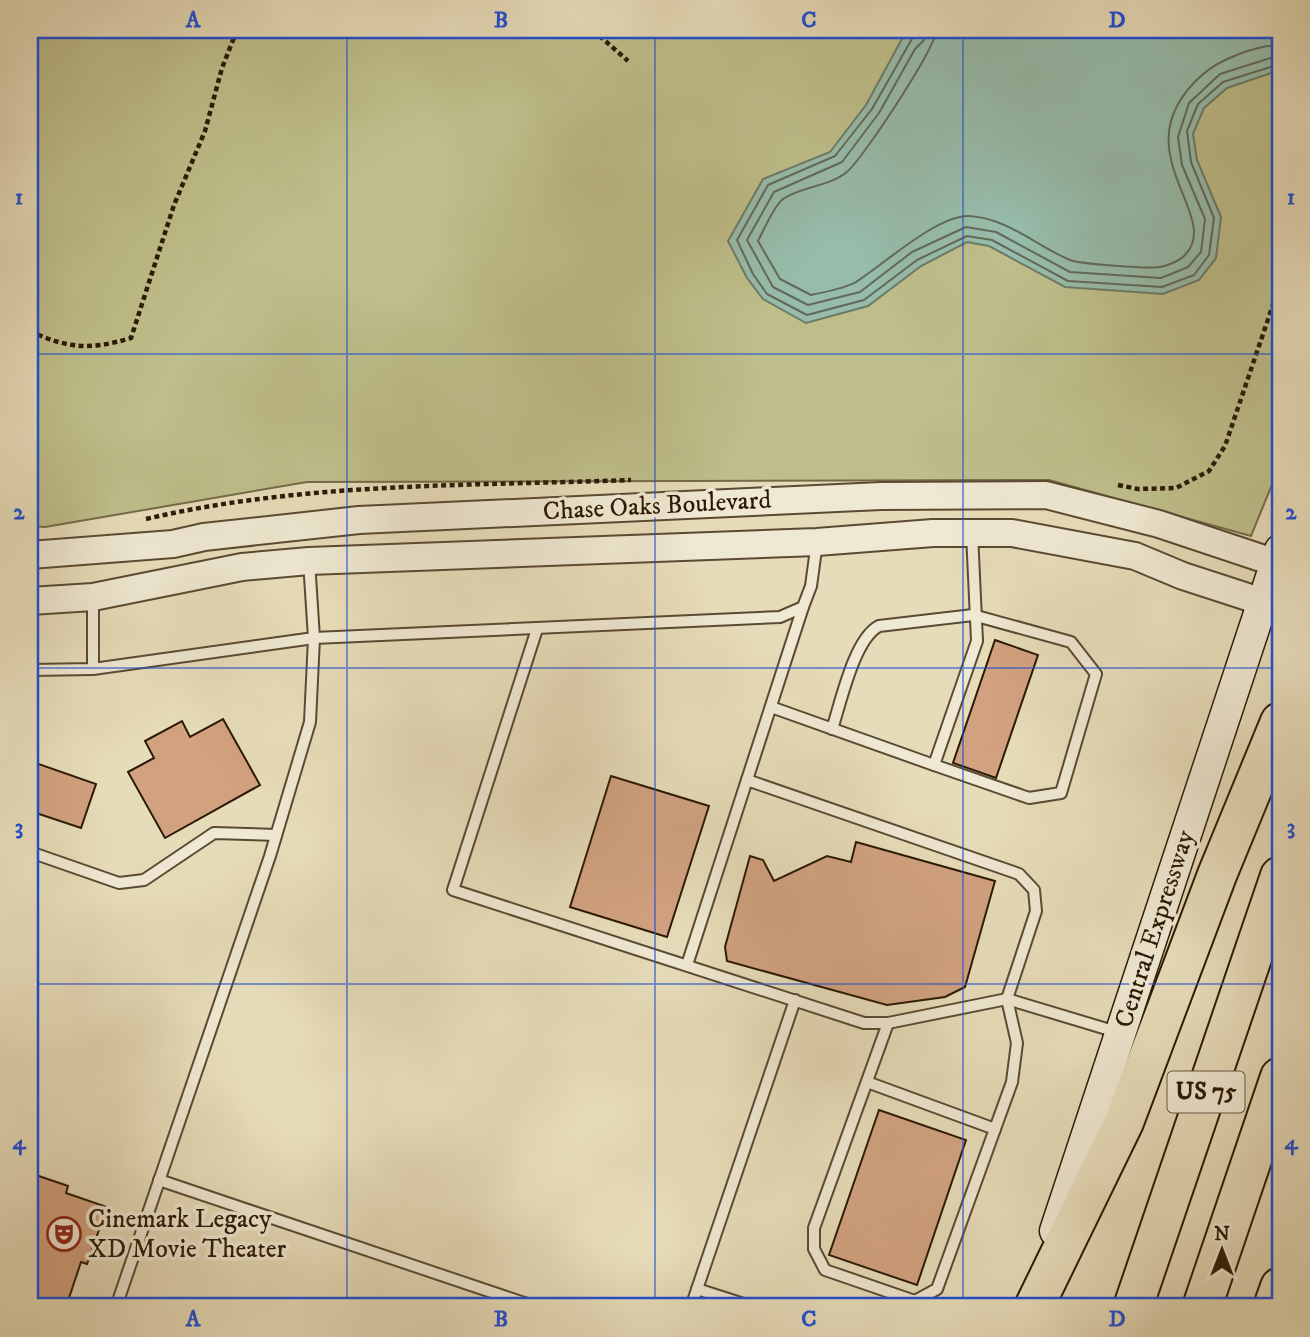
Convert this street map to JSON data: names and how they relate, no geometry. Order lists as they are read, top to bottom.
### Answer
{
  "streets": {
    "highway": ["US 75"],
    "main road": ["Central Expressway"],
    "street": ["Chase Oaks Boulevard"]
  },
  "crossings": [
    ["Chase Oaks Boulevard", "Central Expressway"]
  ],
  "places": {
    "theatre": ["Cinemark Legacy XD Movie Theater"]
  },
  "north": "top",
  "grid": {
    "columns": [
      "A",
      "B",
      "C",
      "D"
    ],
    "rows": [
      "1",
      "2",
      "3",
      "4"
    ]
  }
}
